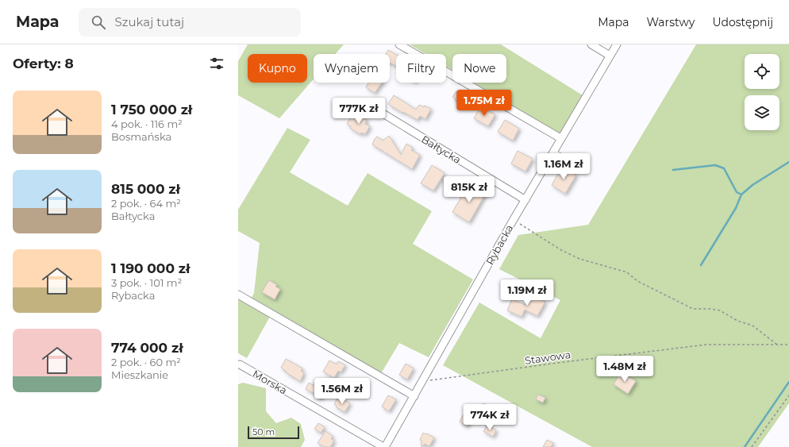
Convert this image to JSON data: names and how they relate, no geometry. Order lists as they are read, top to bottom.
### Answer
{
  "streets": {
    "street": ["Bałtycka", "Rybacka", "Morska"],
    "path": ["Stawowa"]
  },
  "crossings": [
    ["Bałtycka", "Rybacka"],
    ["Rybacka", "Stawowa"],
    ["Rybacka", "Morska"]
  ],
  "scale_bar": "50 m",
  "page": {
    "header": "Mapa",
    "search": "Szukaj tutaj",
    "nav": ["Mapa", "Warstwy", "Udostępnij"],
    "heading": "Oferty: 8",
    "chip": [
      "Kupno",
      "Wynajem",
      "Filtry",
      "Nowe"
    ],
    "list": [
      {
        "name": "1 750 000 zł",
        "note": "4 pok. · 116 m² · Bosmańska"
      },
      {
        "name": "815 000 zł",
        "note": "2 pok. · 64 m² · Bałtycka"
      },
      {
        "name": "1 190 000 zł",
        "note": "3 pok. · 101 m² · Rybacka"
      },
      {
        "name": "774 000 zł",
        "note": "2 pok. · 60 m² · Mieszkanie"
      }
    ],
    "price": [
      "1.75M zł",
      "777K zł",
      "1.16M zł",
      "815K zł",
      "1.19M zł",
      "1.48M zł",
      "1.56M zł",
      "774K zł"
    ],
    "scale": "50 m"
  }
}
